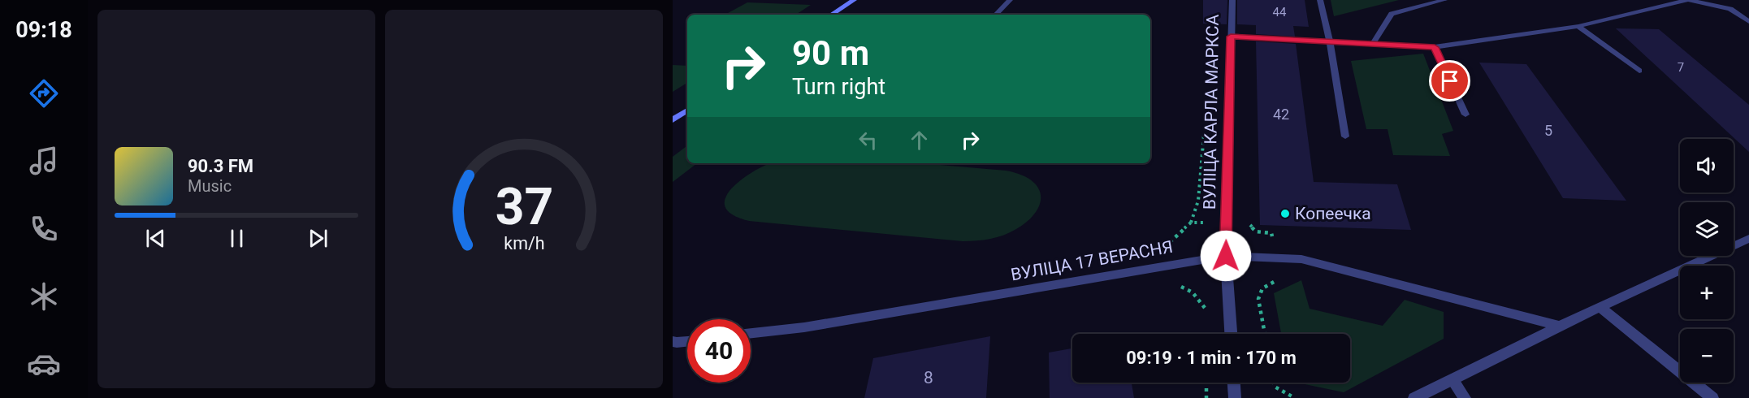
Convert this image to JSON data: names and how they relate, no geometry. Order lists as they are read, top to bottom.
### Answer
{
  "streets": {
    "street": ["ВУЛІЦА КАРЛА МАРКСА", "ВУЛІЦА 17 ВЕРАСНЯ"]
  },
  "crossings": [
    ["ВУЛІЦА КАРЛА МАРКСА", "ВУЛІЦА 17 ВЕРАСНЯ"]
  ],
  "places": ["Копеечка"],
  "house_numbers": [
    "44",
    "7",
    "42",
    "5",
    "8"
  ],
  "page": {
    "tabs": "09:18",
    "turn": ["90 m", "Turn right"],
    "map_buttons": ["+", "−"],
    "song": ["90.3 FM", "Music"],
    "limit": "40",
    "trip": "09:19 · 1 min · 170 m",
    "gauge": ["37", "km/h"]
  }
}
